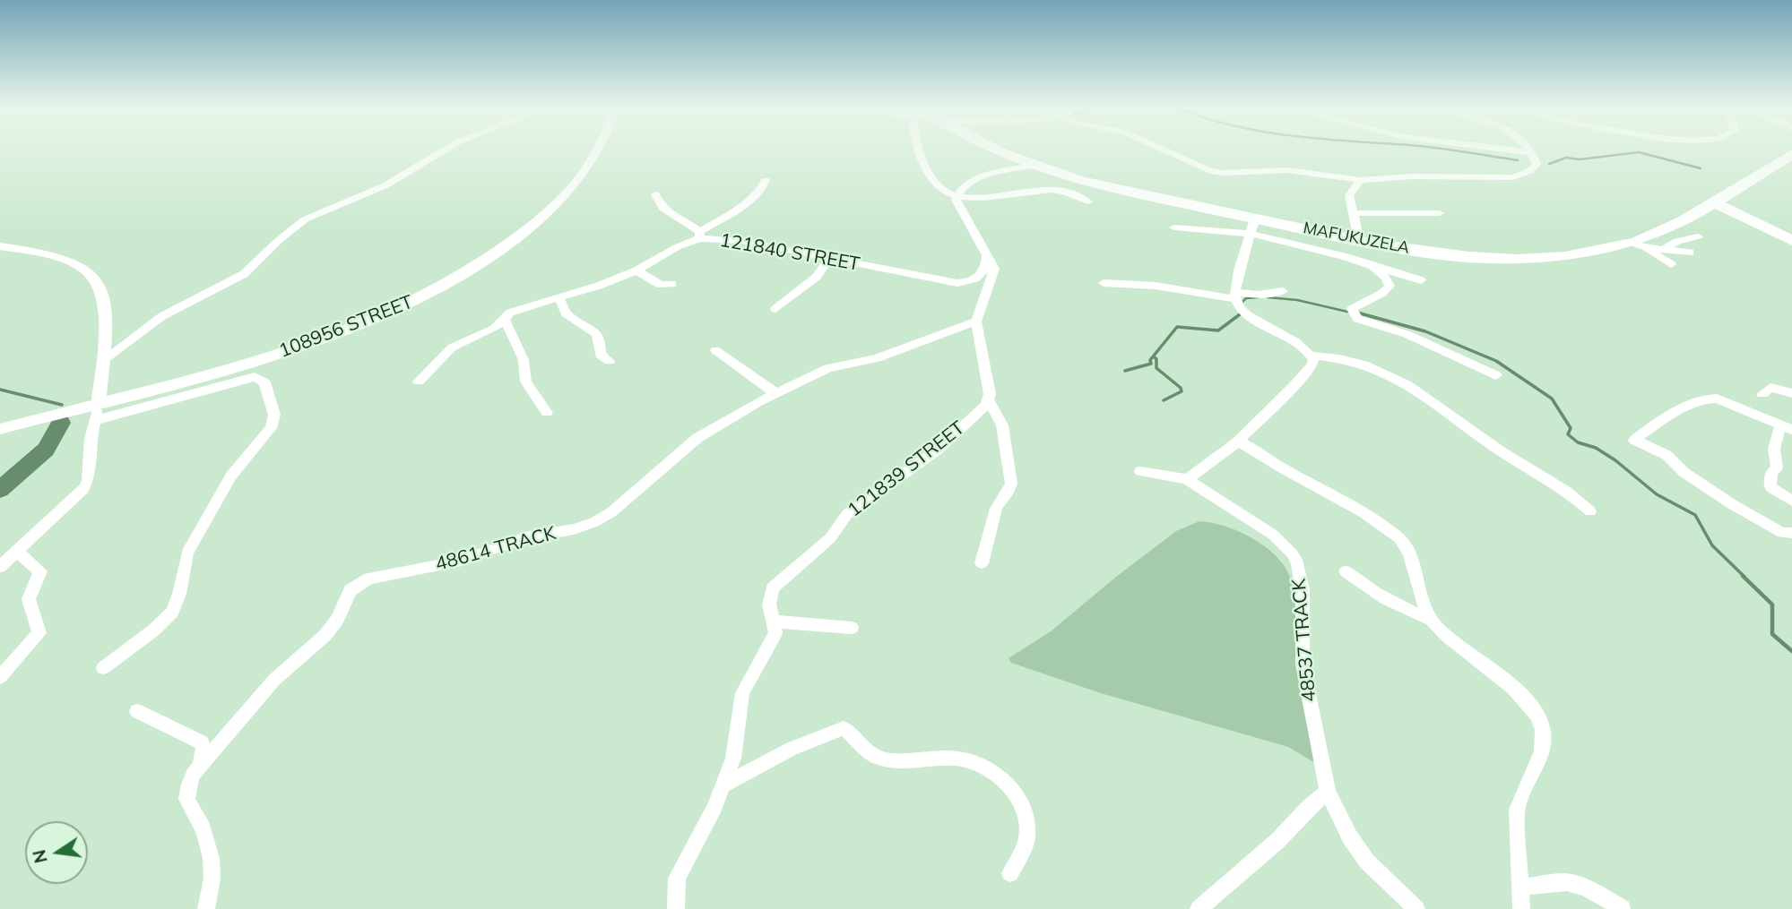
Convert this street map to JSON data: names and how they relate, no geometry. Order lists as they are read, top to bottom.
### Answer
{
  "streets": {
    "main road": ["MAFUKUZELA"],
    "street": [
      "121840 STREET",
      "108956 STREET",
      "121839 STREET",
      "48614 TRACK",
      "48537 TRACK"
    ]
  },
  "north": "left"
}
